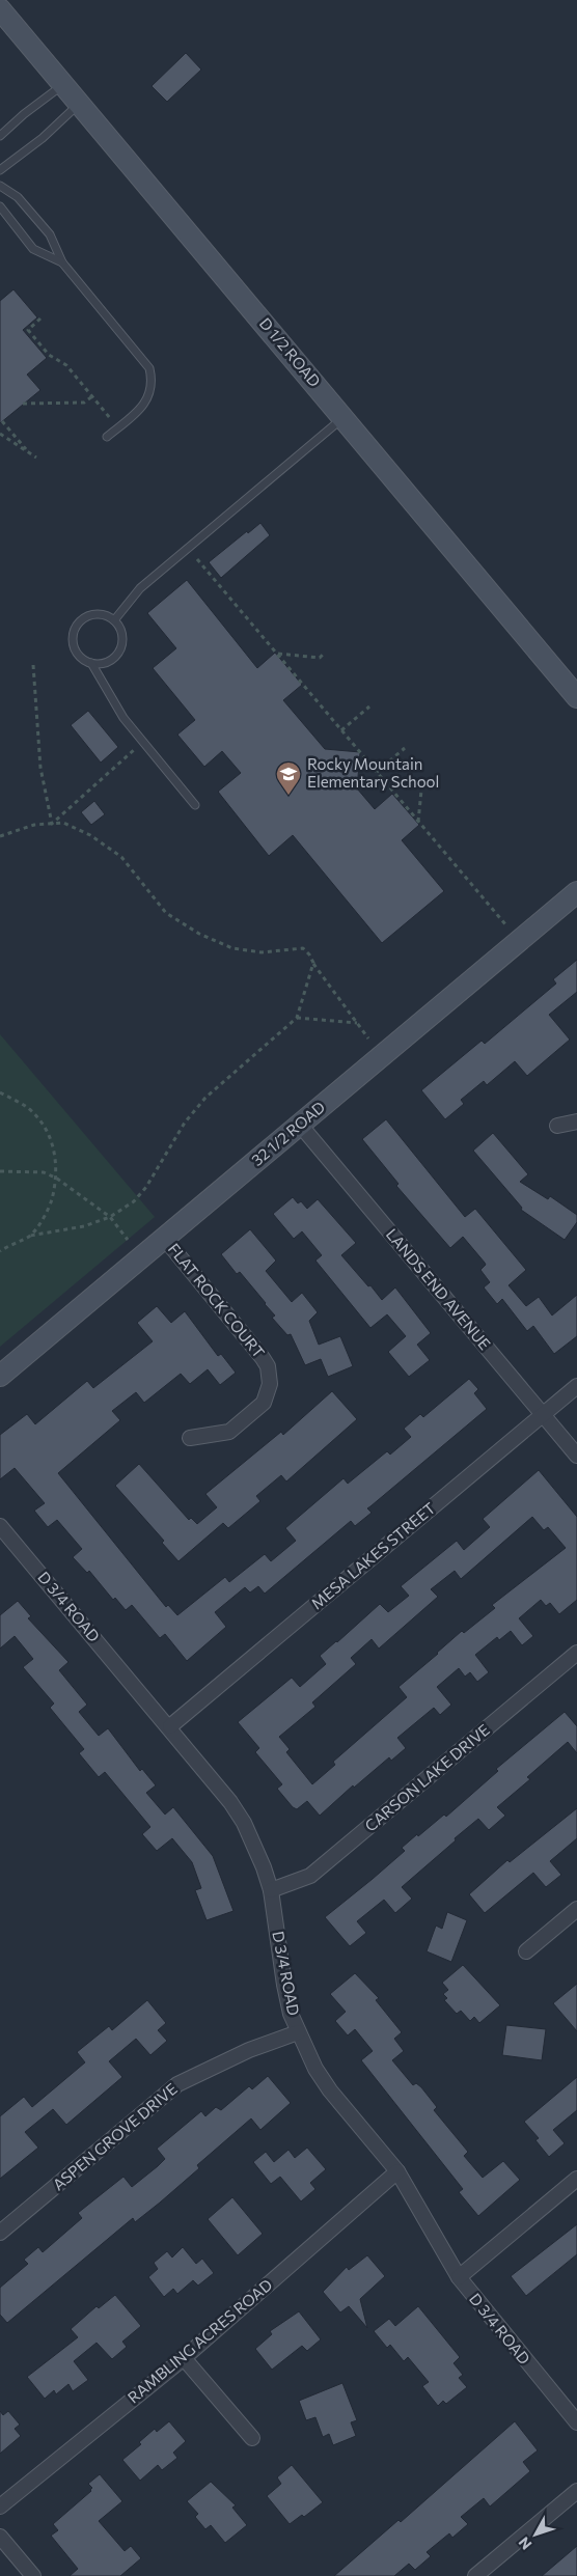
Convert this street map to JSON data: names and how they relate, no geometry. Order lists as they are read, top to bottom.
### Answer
{
  "streets": {
    "main road": ["D 1/2 ROAD", "32 1/2 ROAD"],
    "street": [
      "LANDS END AVENUE",
      "FLAT ROCK COURT",
      "MESA LAKES STREET",
      "D 3/4 ROAD",
      "CARSON LAKE DRIVE",
      "ASPEN GROVE DRIVE",
      "RAMBLING ACRES ROAD"
    ]
  },
  "crossings": [
    ["32 1/2 ROAD", "LANDS END AVENUE"],
    ["32 1/2 ROAD", "FLAT ROCK COURT"],
    ["LANDS END AVENUE", "MESA LAKES STREET"],
    ["MESA LAKES STREET", "D 3/4 ROAD"],
    ["D 3/4 ROAD", "CARSON LAKE DRIVE"],
    ["D 3/4 ROAD", "ASPEN GROVE DRIVE"],
    ["D 3/4 ROAD", "RAMBLING ACRES ROAD"]
  ],
  "places": {
    "school or university": ["Rocky Mountain Elementary School"]
  },
  "north": "bottom left"
}
